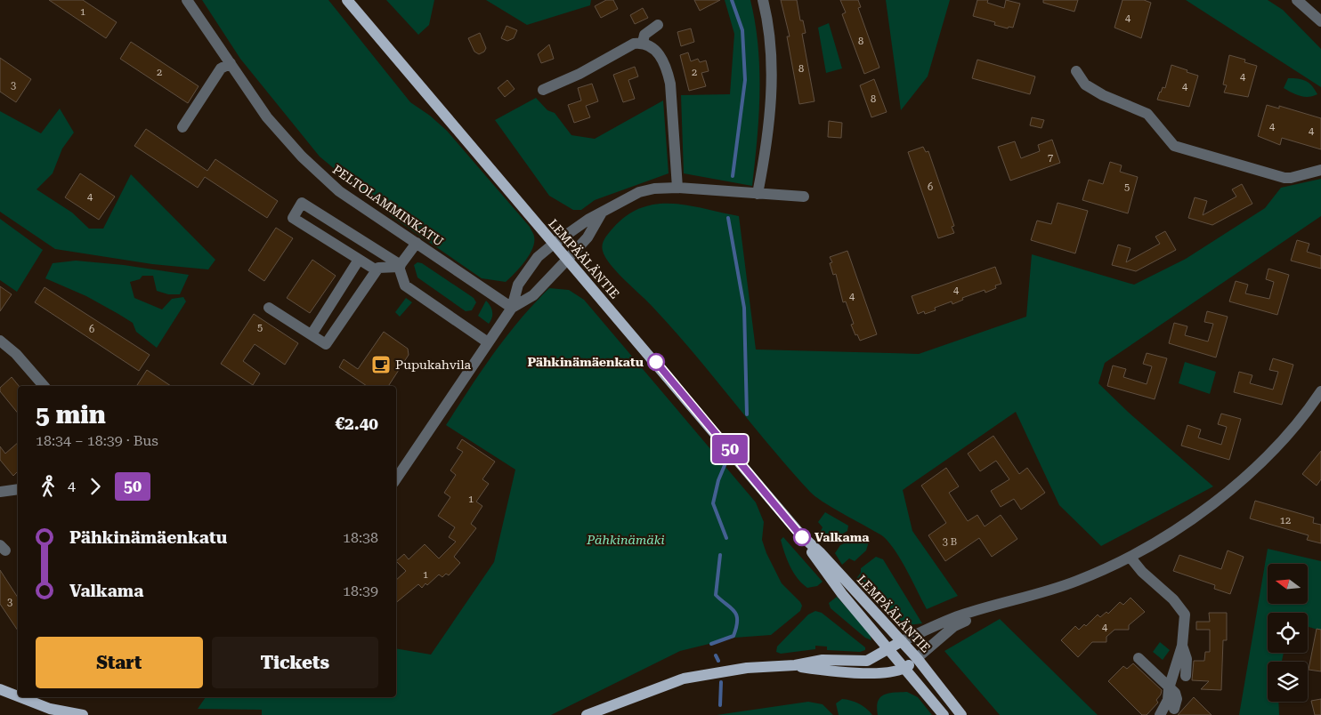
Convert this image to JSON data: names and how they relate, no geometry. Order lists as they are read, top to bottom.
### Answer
{
  "streets": {
    "main road": ["LEMPÄÄLÄNTIE"],
    "street": ["PELTOLAMMINKATU"]
  },
  "parks": ["Pähkinämäki"],
  "places": {
    "other": ["Pähkinämäenkatu", "Valkama"],
    "cafe": ["Pupukahvila"]
  },
  "lines": ["bus line 50"],
  "house_numbers": [
    "1",
    "4",
    "8",
    "8",
    "2",
    "2",
    "4",
    "3",
    "4",
    "8",
    "4",
    "4",
    "7",
    "6",
    "5",
    "4",
    "4",
    "4",
    "5",
    "6",
    "1",
    "12",
    "3 B",
    "1",
    "3",
    "4"
  ],
  "north": "left",
  "page": {
    "on_map": "50",
    "heading": ["5 min", "18:34 – 18:39 · Bus", "€2.40"],
    "legs": ["4", "50"],
    "list": [
      {
        "name": "Pähkinämäenkatu",
        "value": "18:38"
      },
      {
        "name": "Valkama",
        "value": "18:39"
      }
    ],
    "buttons": ["Start", "Tickets"]
  }
}
